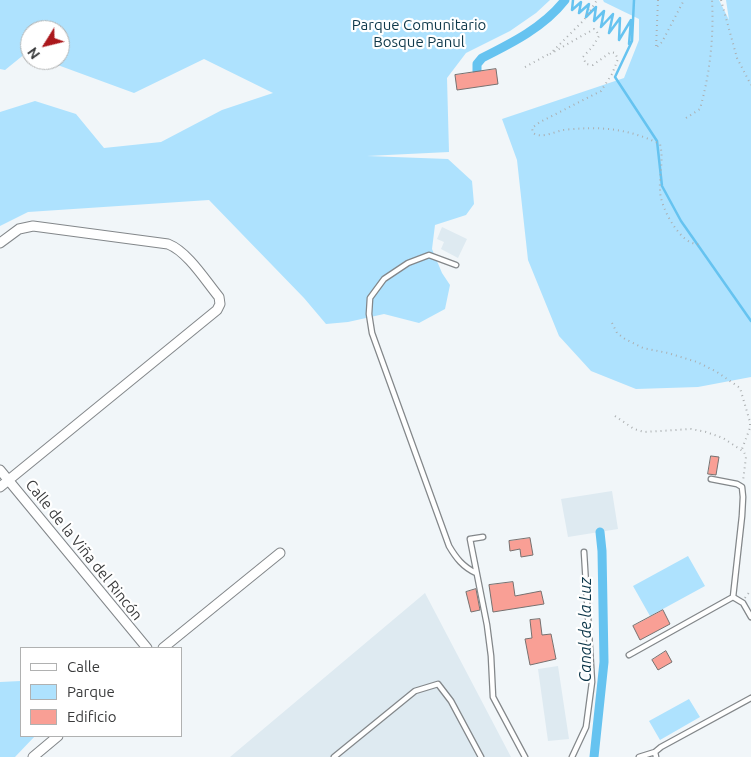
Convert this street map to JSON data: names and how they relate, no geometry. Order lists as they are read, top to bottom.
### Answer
{
  "streets": {
    "street": ["Calle de la Viña del Rincón"]
  },
  "water": ["Canal de la Luz"],
  "parks": ["Parque Comunitario Bosque Panul"],
  "legend": ["Calle", "Parque", "Edificio"],
  "north": "bottom left"
}
